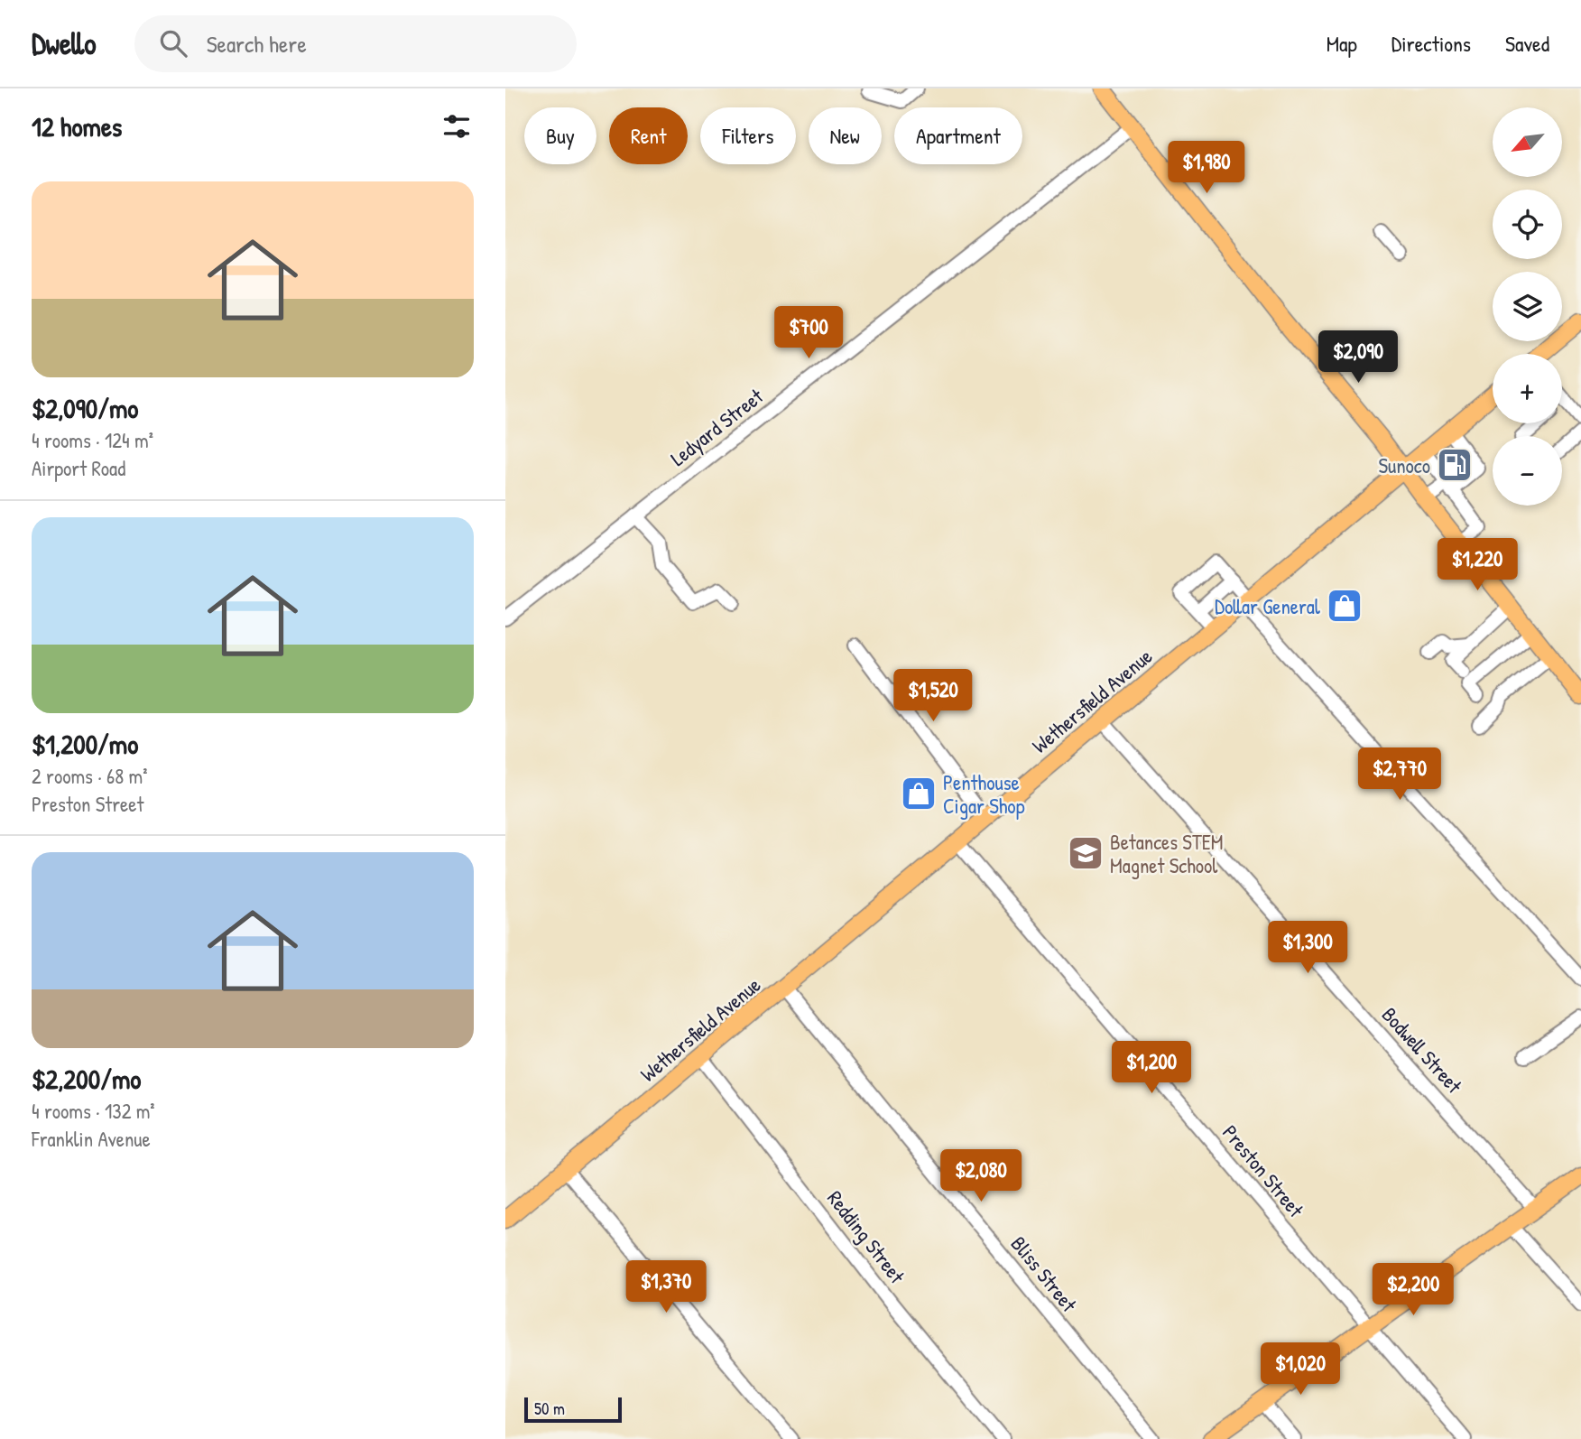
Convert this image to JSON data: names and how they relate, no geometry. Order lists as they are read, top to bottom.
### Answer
{
  "streets": {
    "main road": ["Wethersfield Avenue"],
    "street": [
      "Ledyard Street",
      "Bodwell Street",
      "Preston Street",
      "Redding Street",
      "Bliss Street"
    ]
  },
  "crossings": [
    ["Wethersfield Avenue", "Bodwell Street"],
    ["Wethersfield Avenue", "Preston Street"],
    ["Wethersfield Avenue", "Redding Street"],
    ["Wethersfield Avenue", "Bliss Street"]
  ],
  "places": {
    "fuel station": ["Sunoco"],
    "shop": ["Dollar General", "Penthouse Cigar Shop"],
    "school or university": ["Betances STEM Magnet School"]
  },
  "scale_bar": "50 m",
  "north": "bottom left",
  "page": {
    "header": "Dwello",
    "search": "Search here",
    "nav": ["Map", "Directions", "Saved"],
    "heading": "12 homes",
    "map_buttons": ["+", "−"],
    "chip": [
      "Buy",
      "Rent",
      "Filters",
      "New",
      "Apartment"
    ],
    "price": [
      "$1,980",
      "$700",
      "$2,090",
      "$1,220",
      "$1,520",
      "$2,770",
      "$1,300",
      "$1,200",
      "$2,080",
      "$1,370",
      "$2,200",
      "$1,020"
    ],
    "list": [
      {
        "name": "$2,090/mo",
        "note": "4 rooms · 124 m² · Airport Road"
      },
      {
        "name": "$1,200/mo",
        "note": "2 rooms · 68 m² · Preston Street"
      },
      {
        "name": "$2,200/mo",
        "note": "4 rooms · 132 m² · Franklin Avenue"
      }
    ],
    "scale": "50 m"
  }
}
